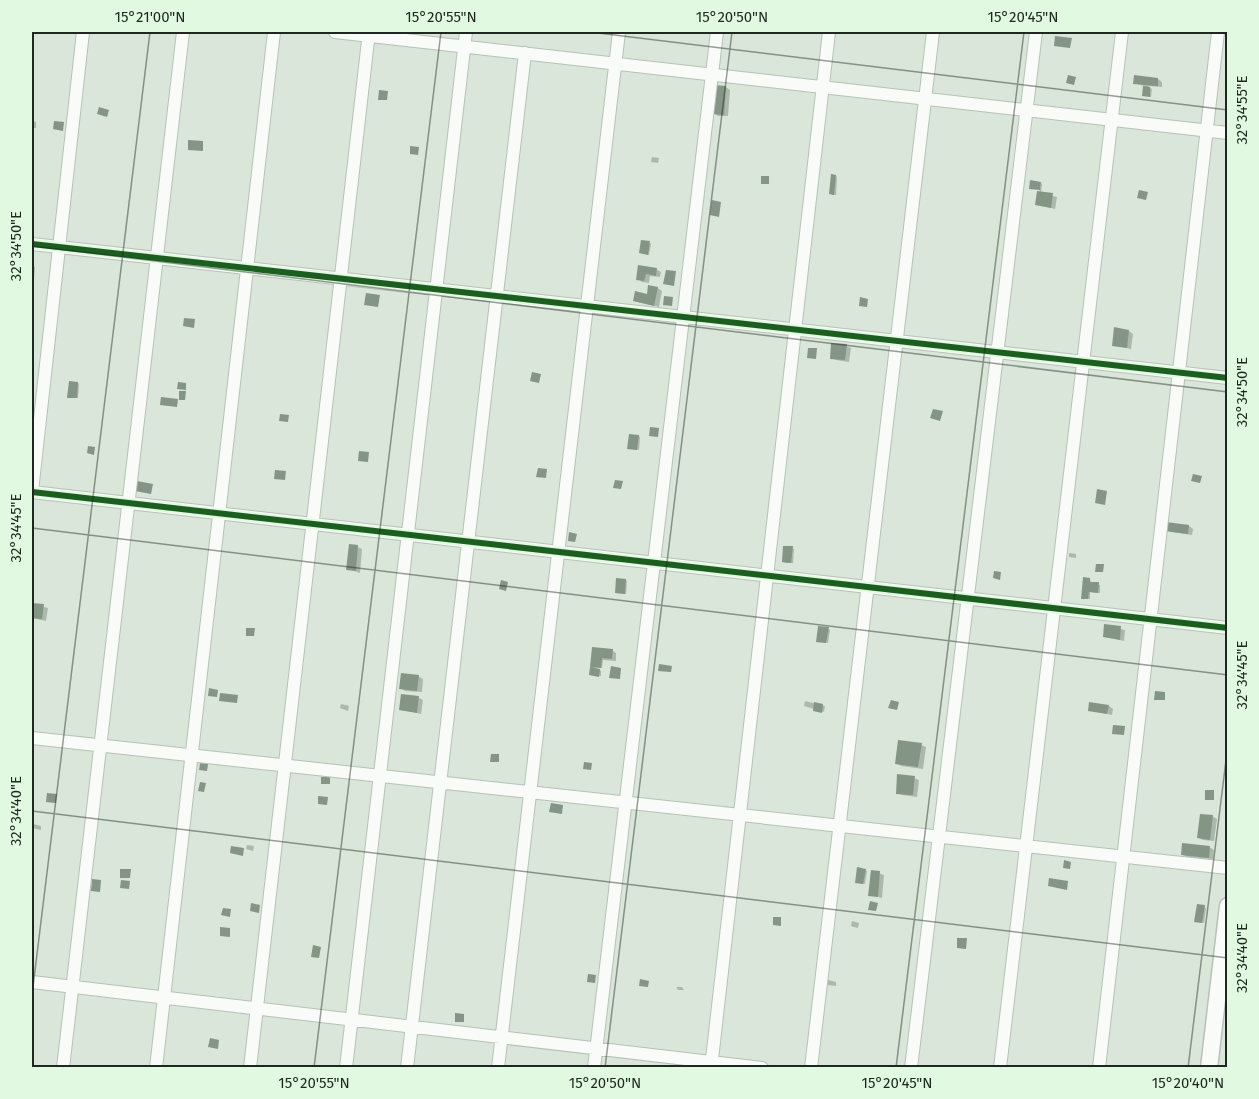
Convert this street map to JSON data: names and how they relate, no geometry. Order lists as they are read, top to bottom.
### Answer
{
  "coordinates": [
    "15°21'00\"N",
    "15°20'55\"N",
    "15°20'50\"N",
    "15°20'45\"N",
    "32°34'55\"E",
    "32°34'50\"E",
    "32°34'45\"E",
    "32°34'40\"E",
    "15°20'40\"N"
  ]
}
